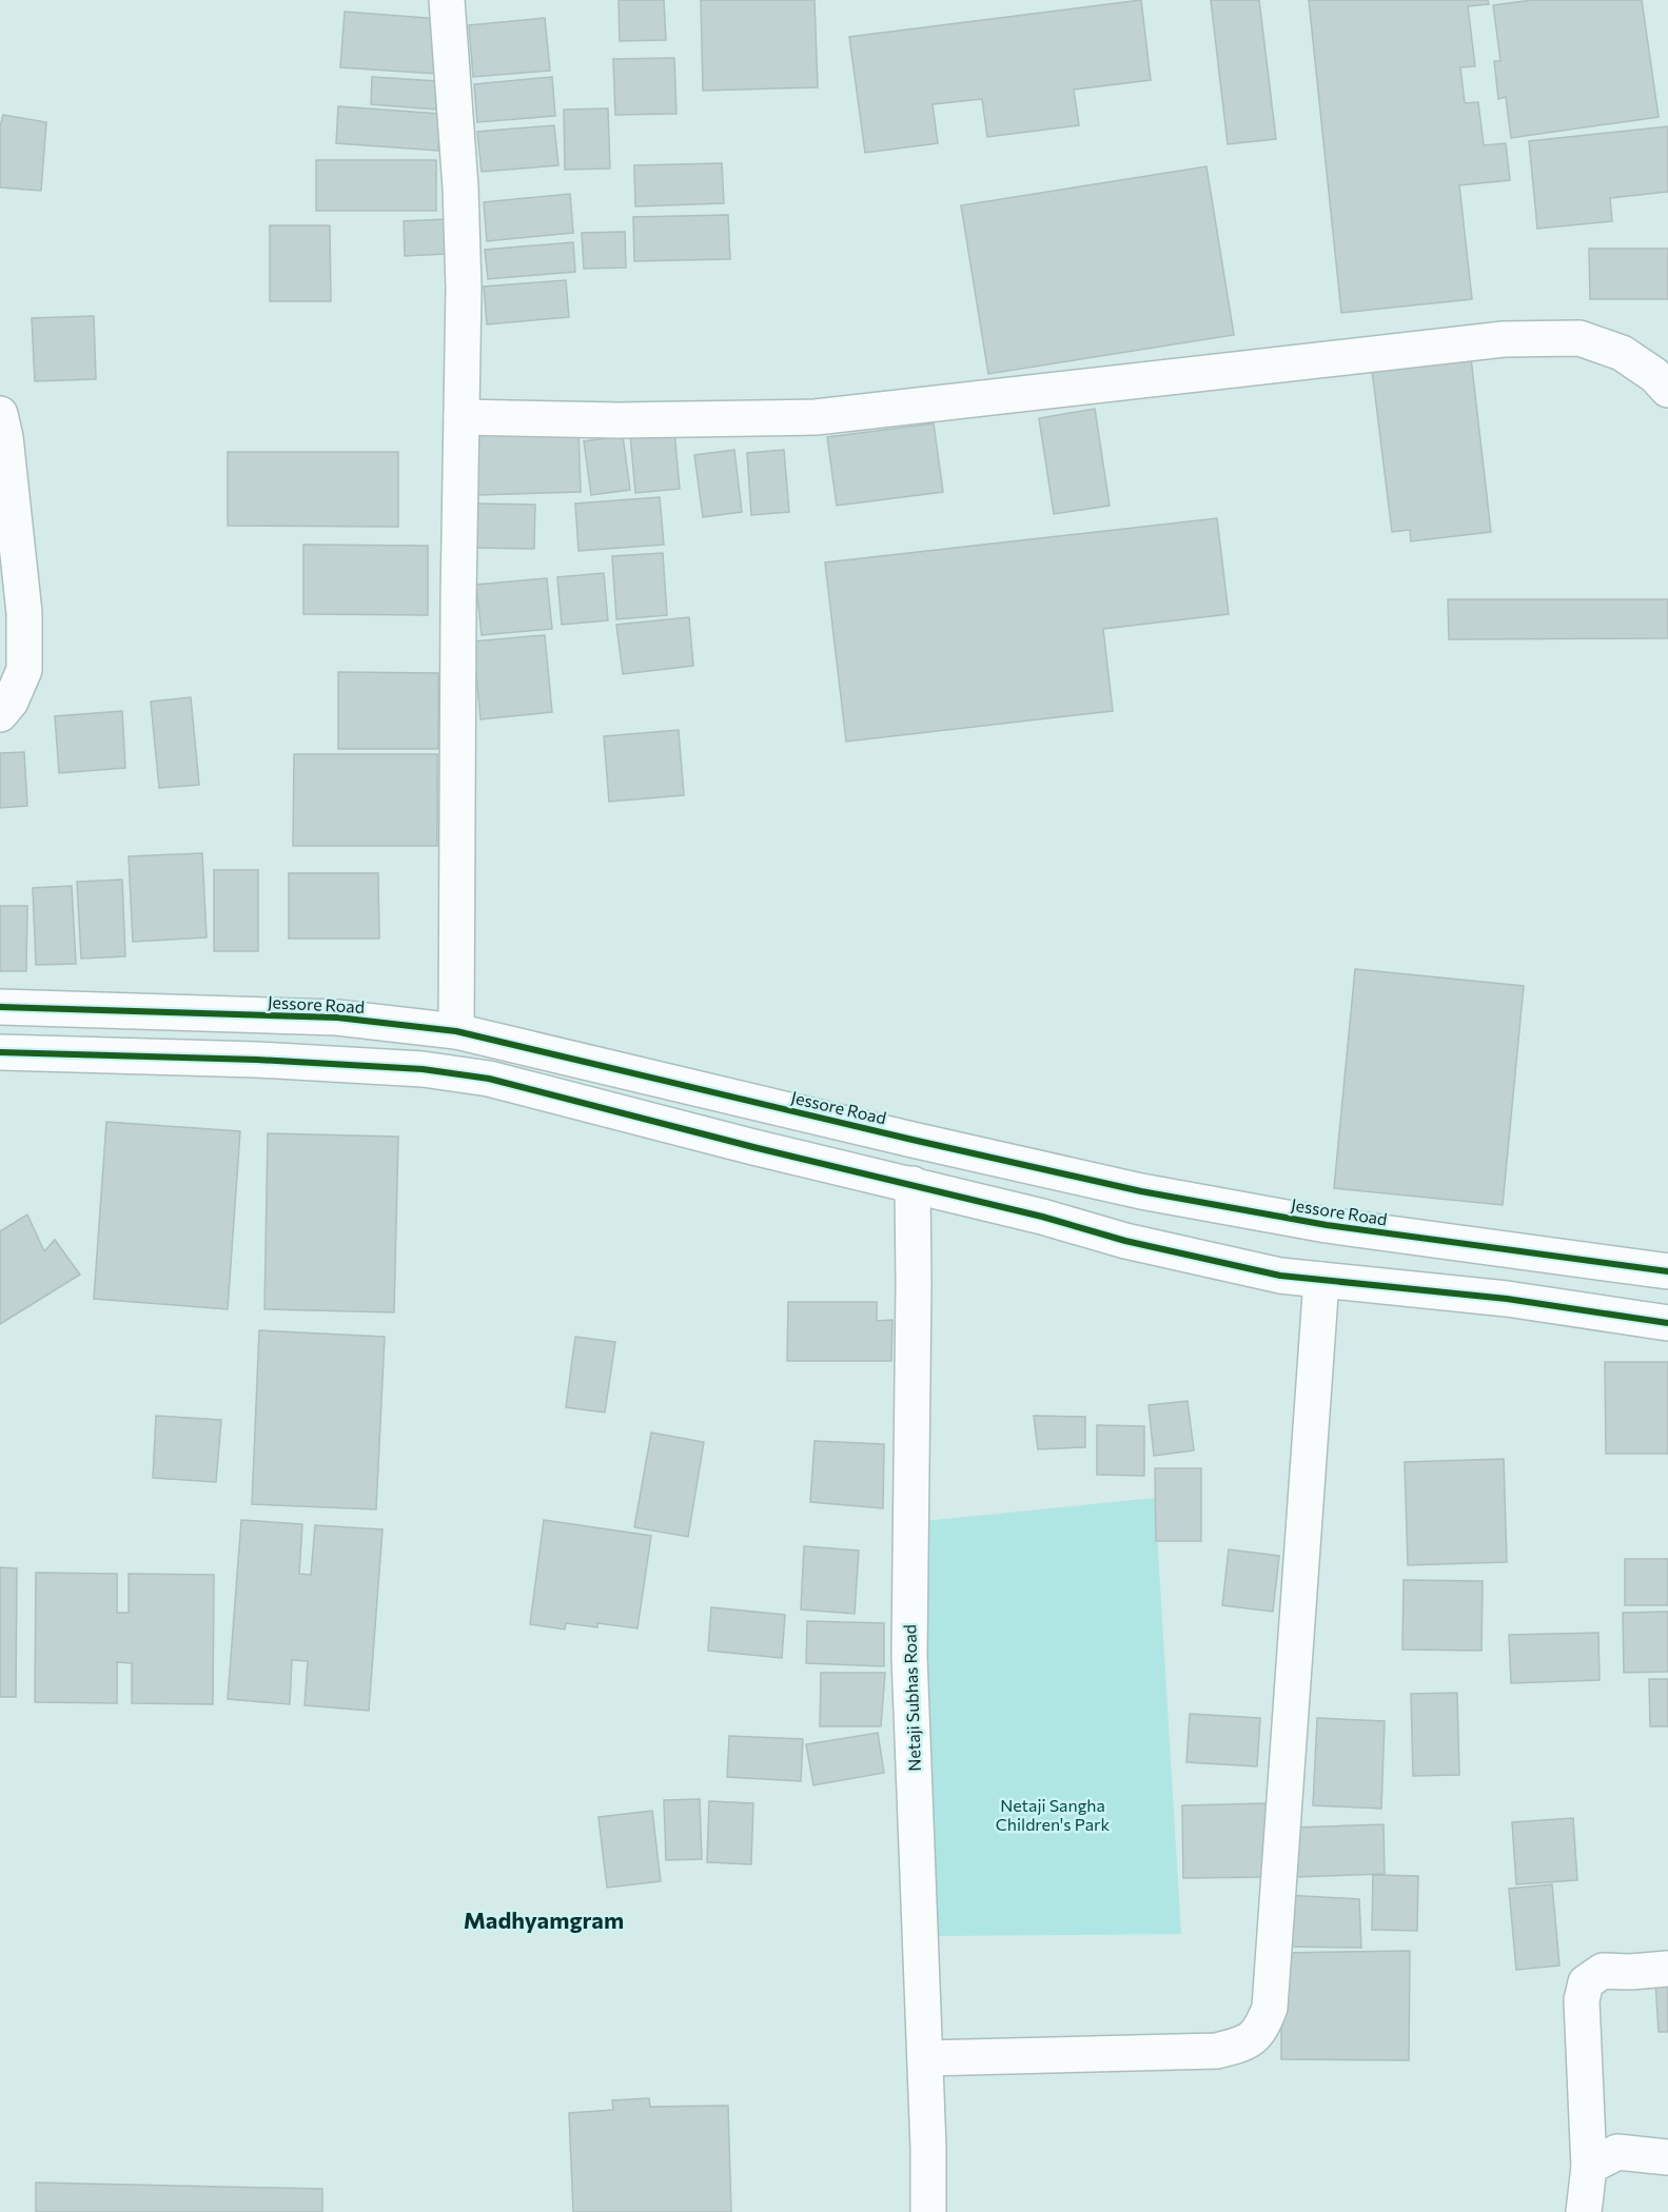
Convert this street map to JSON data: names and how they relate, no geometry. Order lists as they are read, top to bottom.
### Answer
{
  "streets": {
    "main road": ["Jessore Road", "Netaji Subhas Road"]
  },
  "districts": ["Madhyamgram"],
  "parks": ["Netaji Sangha Children's Park"]
}
